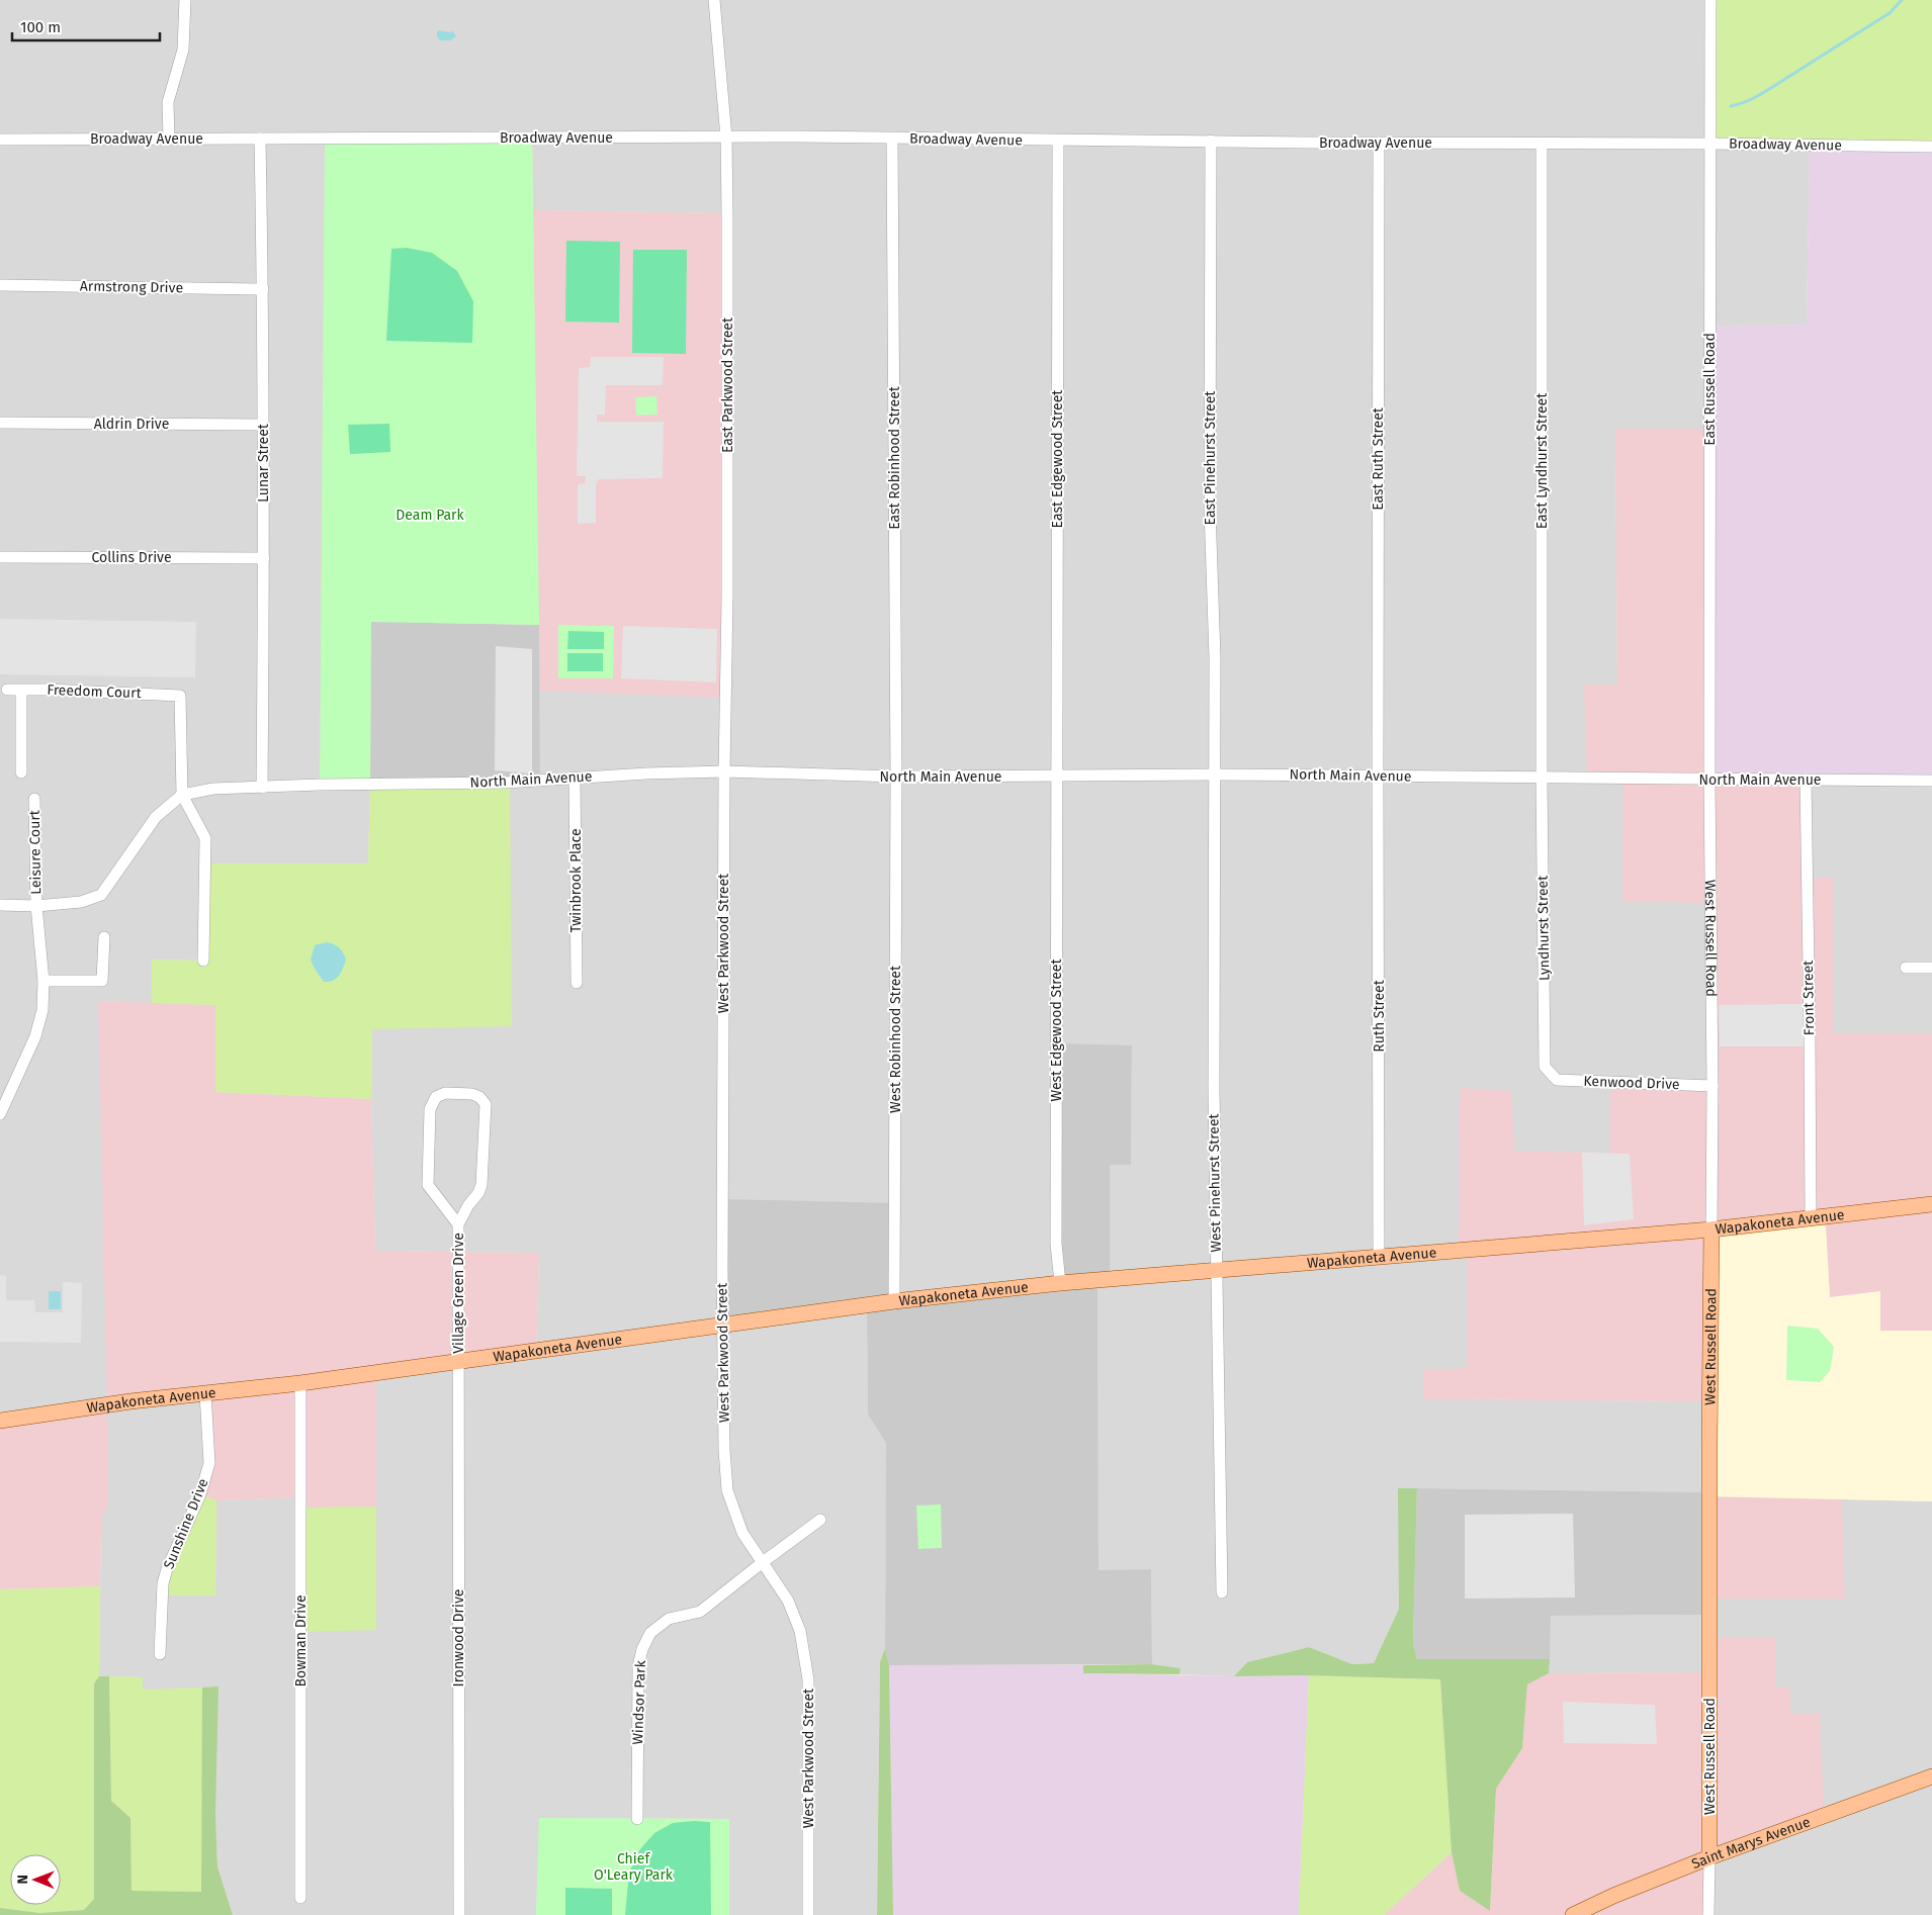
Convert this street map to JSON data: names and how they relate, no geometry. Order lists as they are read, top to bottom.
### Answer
{
  "streets": {
    "main road": ["West Russell Road", "Wapakoneta Avenue", "Saint Marys Avenue"],
    "street": [
      "Broadway Avenue",
      "Armstrong Drive",
      "East Parkwood Street",
      "East Russell Road",
      "Aldrin Drive",
      "East Robinhood Street",
      "East Pinehurst Street",
      "East Edgewood Street",
      "East Ruth Street",
      "East Lyndhurst Street",
      "Lunar Street",
      "Collins Drive",
      "Freedom Court",
      "North Main Avenue",
      "Leisure Court",
      "Twinbrook Place",
      "Lyndhurst Street",
      "West Parkwood Street",
      "Front Street",
      "Ruth Street",
      "West Edgewood Street",
      "West Robinhood Street",
      "Kenwood Drive",
      "West Pinehurst Street",
      "Village Green Drive",
      "Sunshine Drive",
      "Ironwood Drive",
      "Bowman Drive",
      "Windsor Park"
    ]
  },
  "crossings": [
    ["Broadway Avenue", "East Parkwood Street"],
    ["Broadway Avenue", "East Russell Road"],
    ["Broadway Avenue", "East Robinhood Street"],
    ["Broadway Avenue", "East Pinehurst Street"],
    ["Broadway Avenue", "East Edgewood Street"],
    ["Broadway Avenue", "East Ruth Street"],
    ["Broadway Avenue", "East Lyndhurst Street"],
    ["Broadway Avenue", "Lunar Street"],
    ["Armstrong Drive", "Lunar Street"],
    ["East Parkwood Street", "North Main Avenue"],
    ["East Parkwood Street", "West Parkwood Street"],
    ["East Russell Road", "North Main Avenue"],
    ["East Russell Road", "West Russell Road"],
    ["Aldrin Drive", "Lunar Street"],
    ["East Robinhood Street", "North Main Avenue"],
    ["East Robinhood Street", "West Robinhood Street"],
    ["East Pinehurst Street", "North Main Avenue"],
    ["East Pinehurst Street", "West Pinehurst Street"],
    ["East Edgewood Street", "North Main Avenue"],
    ["East Edgewood Street", "West Edgewood Street"],
    ["East Ruth Street", "North Main Avenue"],
    ["East Ruth Street", "Ruth Street"],
    ["East Lyndhurst Street", "North Main Avenue"],
    ["East Lyndhurst Street", "Lyndhurst Street"],
    ["Lunar Street", "Collins Drive"],
    ["Lunar Street", "North Main Avenue"],
    ["Freedom Court", "North Main Avenue"],
    ["North Main Avenue", "Leisure Court"],
    ["North Main Avenue", "Twinbrook Place"],
    ["North Main Avenue", "Lyndhurst Street"],
    ["North Main Avenue", "West Russell Road"],
    ["North Main Avenue", "West Parkwood Street"],
    ["North Main Avenue", "Front Street"],
    ["North Main Avenue", "Ruth Street"],
    ["North Main Avenue", "West Edgewood Street"],
    ["North Main Avenue", "West Robinhood Street"],
    ["North Main Avenue", "West Pinehurst Street"],
    ["Lyndhurst Street", "Kenwood Drive"],
    ["West Russell Road", "Kenwood Drive"],
    ["West Russell Road", "Wapakoneta Avenue"],
    ["West Russell Road", "Saint Marys Avenue"],
    ["West Parkwood Street", "Wapakoneta Avenue"],
    ["West Parkwood Street", "Windsor Park"],
    ["Front Street", "Wapakoneta Avenue"],
    ["Ruth Street", "Wapakoneta Avenue"],
    ["West Edgewood Street", "Wapakoneta Avenue"],
    ["West Robinhood Street", "Wapakoneta Avenue"],
    ["West Pinehurst Street", "Wapakoneta Avenue"],
    ["Wapakoneta Avenue", "Village Green Drive"],
    ["Wapakoneta Avenue", "Sunshine Drive"],
    ["Wapakoneta Avenue", "Ironwood Drive"],
    ["Wapakoneta Avenue", "Bowman Drive"],
    ["Village Green Drive", "Ironwood Drive"]
  ],
  "parks": ["Deam Park", "Chief O'Leary Park"],
  "scale_bar": "100 m",
  "north": "left"
}
